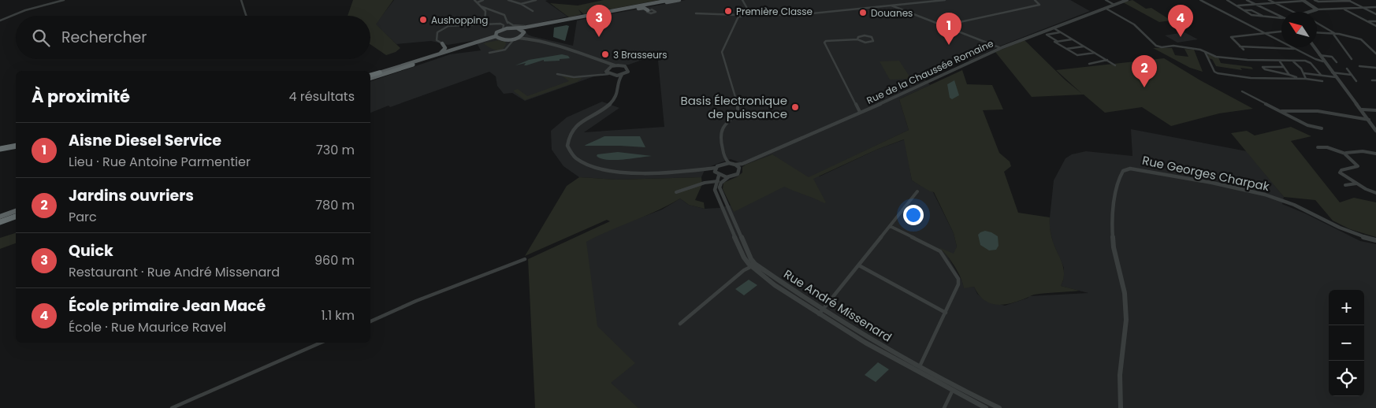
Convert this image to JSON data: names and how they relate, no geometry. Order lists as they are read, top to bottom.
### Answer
{
  "streets": {
    "street": ["Rue de la Chaussée Romaine", "Rue Georges Charpak", "Rue André Missenard"]
  },
  "places": [
    "Première Classe",
    "Douanes",
    "Aushopping",
    "3 Brasseurs",
    "Basis Électronique de puissance"
  ],
  "north": "top left",
  "page": {
    "pins": [
      "3",
      "4",
      "1",
      "2"
    ],
    "search": "Rechercher",
    "heading": ["À proximité", "4 résultats"],
    "list": [
      {
        "mark": "1",
        "name": "Aisne Diesel Service",
        "note": "Lieu · Rue Antoine Parmentier",
        "value": "730 m"
      },
      {
        "mark": "2",
        "name": "Jardins ouvriers",
        "note": "Parc",
        "value": "780 m"
      },
      {
        "mark": "3",
        "name": "Quick",
        "note": "Restaurant · Rue André Missenard",
        "value": "960 m"
      },
      {
        "mark": "4",
        "name": "École primaire Jean Macé",
        "note": "École · Rue Maurice Ravel",
        "value": "1.1 km"
      }
    ],
    "map_buttons": ["+", "−"]
  }
}
